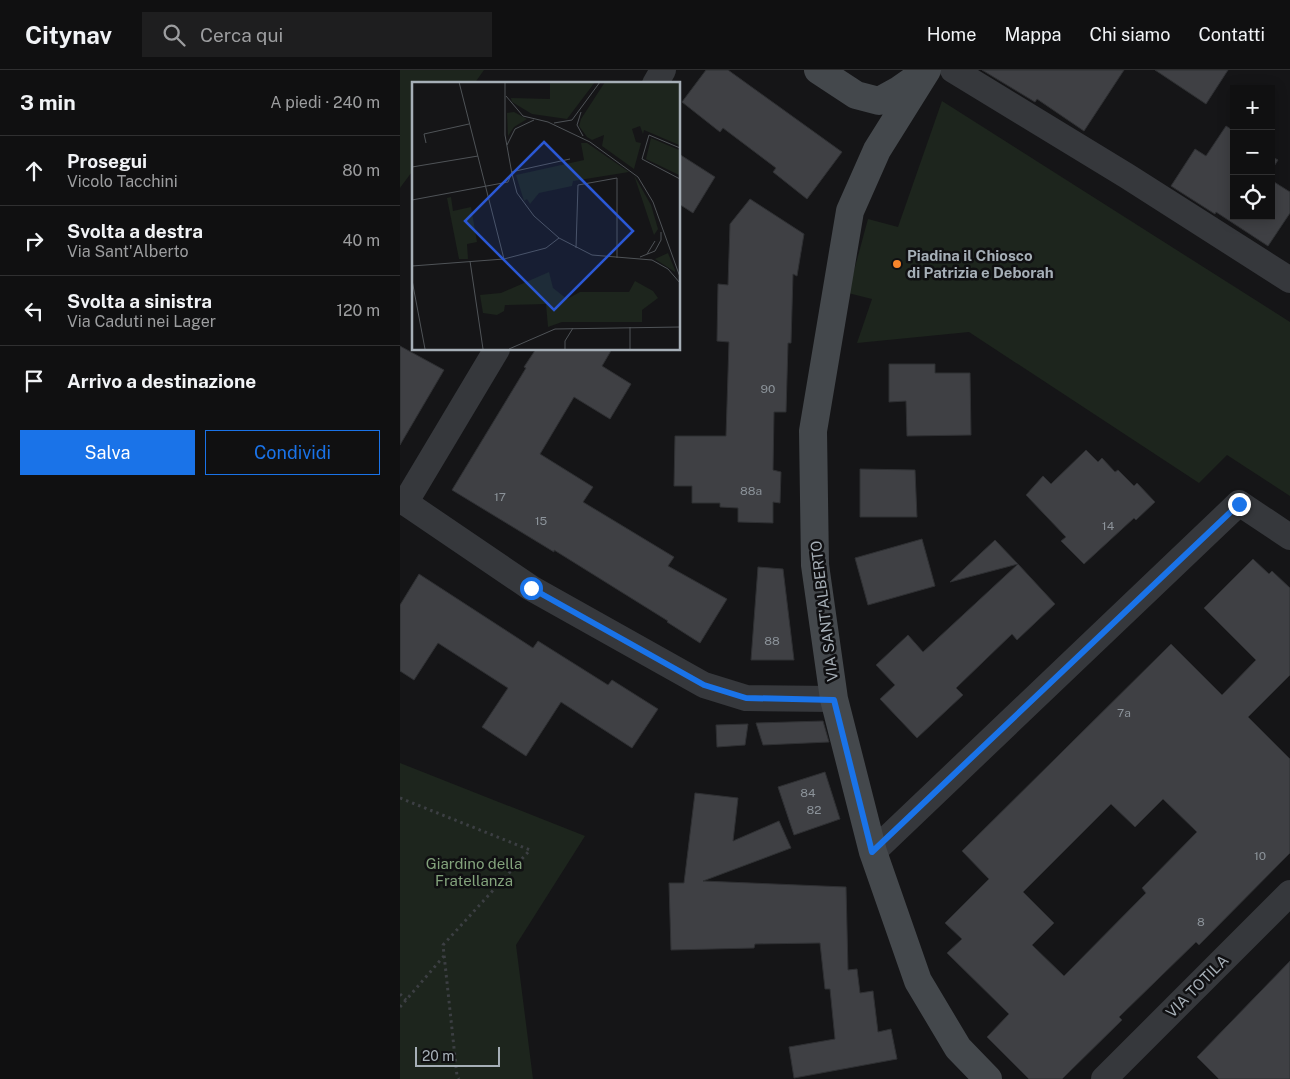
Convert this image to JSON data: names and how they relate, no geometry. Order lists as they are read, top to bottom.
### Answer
{
  "streets": {
    "street": ["VIA SANT'ALBERTO", "VIA TOTILA"]
  },
  "parks": ["Giardino della Fratellanza"],
  "places": ["Piadina il Chiosco di Patrizia e Deborah"],
  "house_numbers": [
    "90",
    "88a",
    "17",
    "15",
    "14",
    "88",
    "7a",
    "84",
    "82",
    "10",
    "8"
  ],
  "scale_bar": "20 m",
  "page": {
    "header": "Citynav",
    "search": "Cerca qui",
    "nav": [
      "Home",
      "Mappa",
      "Chi siamo",
      "Contatti"
    ],
    "heading": ["3 min", "A piedi · 240 m"],
    "map_buttons": ["+", "−"],
    "list": [
      ["Prosegui", "Vicolo Tacchini", "80 m"],
      ["Svolta a destra", "Via Sant'Alberto", "40 m"],
      ["Svolta a sinistra", "Via Caduti nei Lager", "120 m"],
      "Arrivo a destinazione"
    ],
    "buttons": ["Salva", "Condividi"],
    "scale": "20 m"
  }
}
